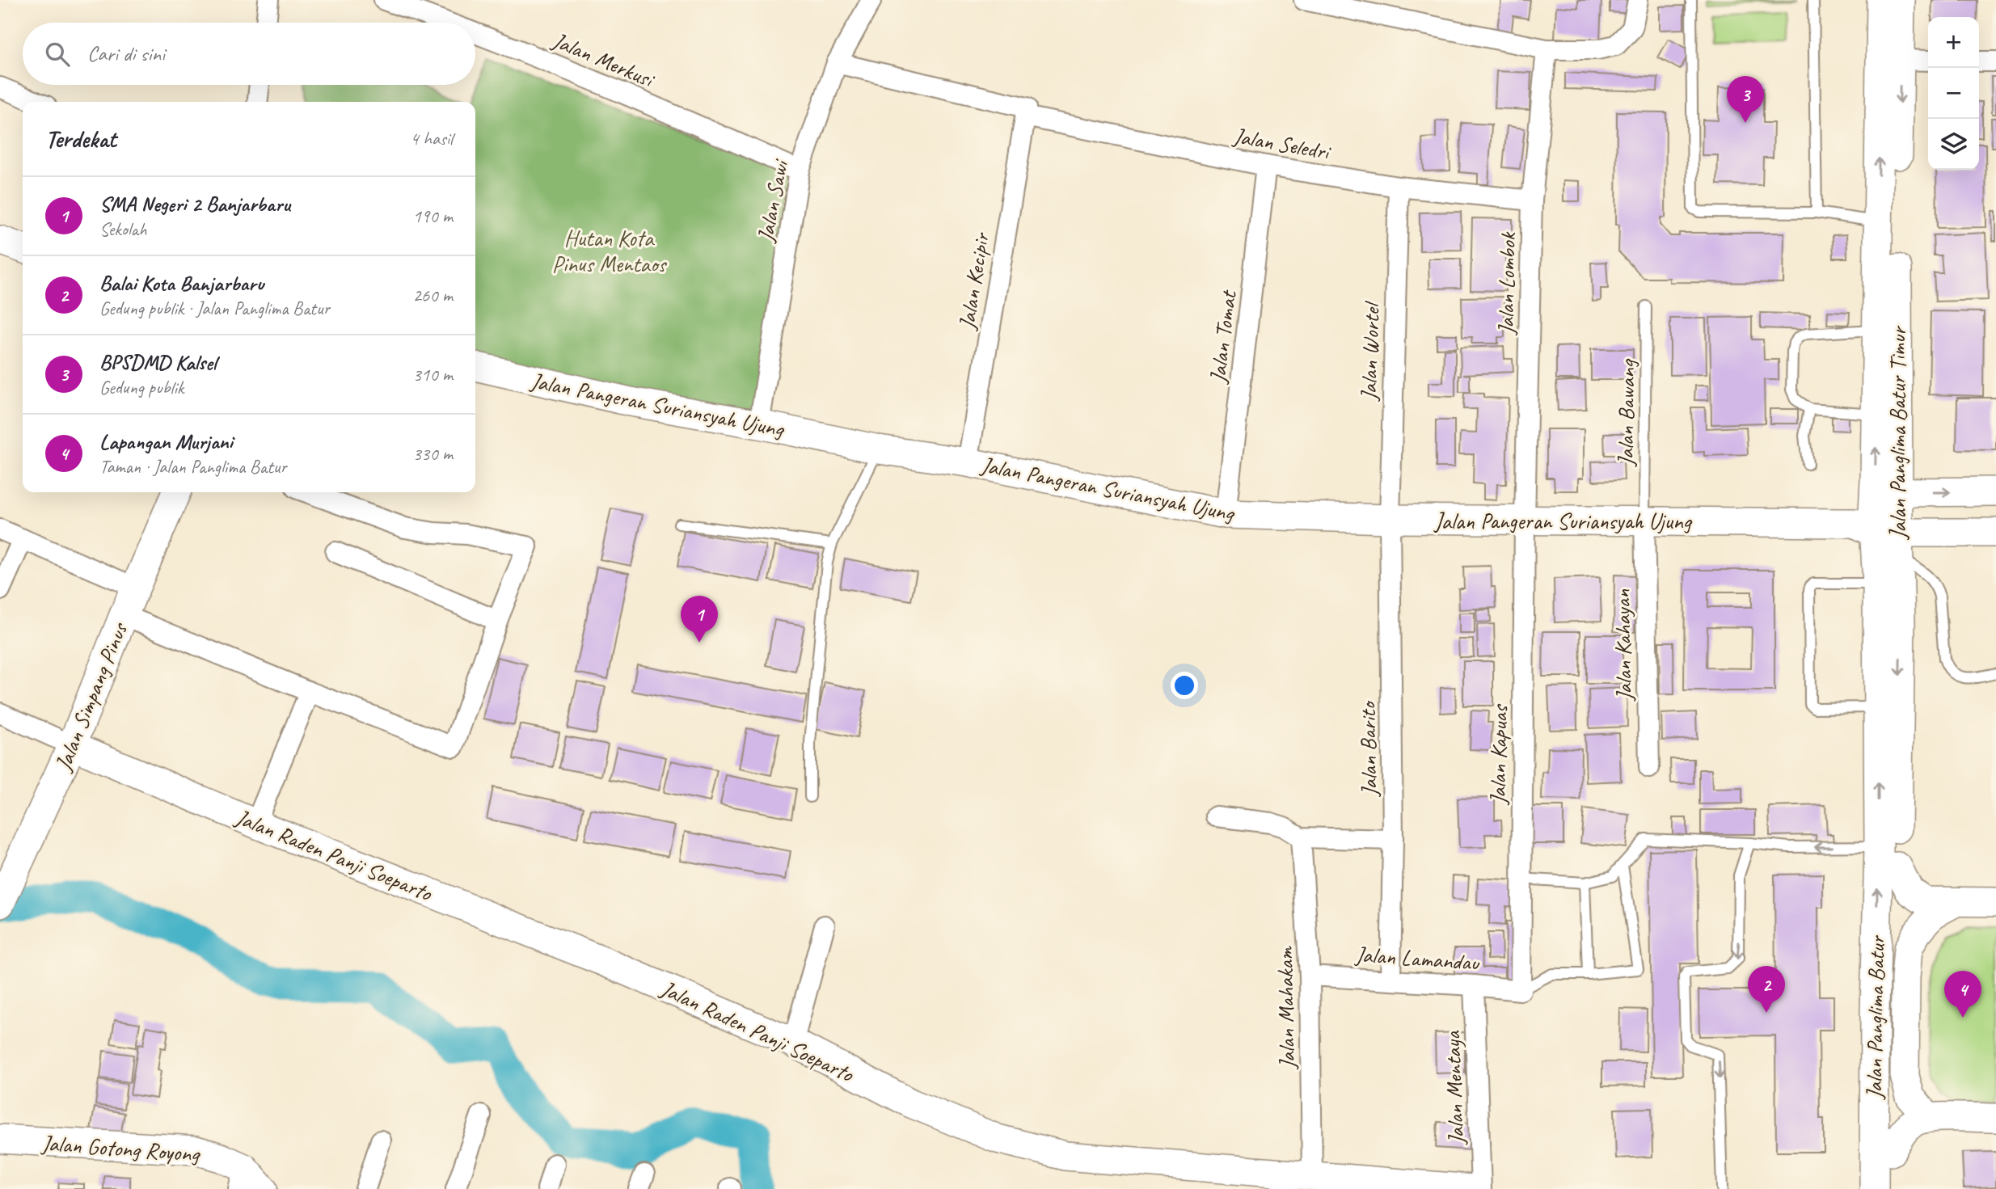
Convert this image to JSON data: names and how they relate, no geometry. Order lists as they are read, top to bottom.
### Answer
{
  "streets": {
    "main road": [
      "Jalan Pangeran Suriansyah Ujung",
      "Jalan Panglima Batur Timur",
      "Jalan Simpang Pinus",
      "Jalan Raden Panji Soeparto",
      "Jalan Panglima Batur",
      "Jalan Gotong Royong"
    ],
    "street": [
      "Jalan Merkusi",
      "Jalan Seledri",
      "Jalan Sawi",
      "Jalan Kecipir",
      "Jalan Lombok",
      "Jalan Tomat",
      "Jalan Wortel",
      "Jalan Kahayan",
      "Jalan Barito",
      "Jalan Kapuas",
      "Jalan Lamandau",
      "Jalan Mahakam",
      "Jalan Mentaya"
    ],
    "lane": ["Jalan Bawang"]
  },
  "crossings": [
    ["Jalan Merkusi", "Jalan Sawi"],
    ["Jalan Seledri", "Jalan Sawi"],
    ["Jalan Seledri", "Jalan Kecipir"],
    ["Jalan Seledri", "Jalan Lombok"],
    ["Jalan Seledri", "Jalan Tomat"],
    ["Jalan Seledri", "Jalan Wortel"],
    ["Jalan Sawi", "Jalan Pangeran Suriansyah Ujung"],
    ["Jalan Kecipir", "Jalan Pangeran Suriansyah Ujung"],
    ["Jalan Lombok", "Jalan Pangeran Suriansyah Ujung"],
    ["Jalan Lombok", "Jalan Kapuas"],
    ["Jalan Tomat", "Jalan Pangeran Suriansyah Ujung"],
    ["Jalan Wortel", "Jalan Pangeran Suriansyah Ujung"],
    ["Jalan Wortel", "Jalan Barito"],
    ["Jalan Pangeran Suriansyah Ujung", "Jalan Bawang"],
    ["Jalan Pangeran Suriansyah Ujung", "Jalan Panglima Batur Timur"],
    ["Jalan Pangeran Suriansyah Ujung", "Jalan Kahayan"],
    ["Jalan Pangeran Suriansyah Ujung", "Jalan Barito"],
    ["Jalan Pangeran Suriansyah Ujung", "Jalan Kapuas"],
    ["Jalan Bawang", "Jalan Kahayan"],
    ["Jalan Panglima Batur Timur", "Jalan Panglima Batur"],
    ["Jalan Simpang Pinus", "Jalan Raden Panji Soeparto"],
    ["Jalan Barito", "Jalan Lamandau"],
    ["Jalan Kapuas", "Jalan Lamandau"],
    ["Jalan Raden Panji Soeparto", "Jalan Mahakam"],
    ["Jalan Raden Panji Soeparto", "Jalan Mentaya"],
    ["Jalan Lamandau", "Jalan Mahakam"],
    ["Jalan Lamandau", "Jalan Mentaya"]
  ],
  "parks": ["Hutan Kota Pinus Mentaos"],
  "page": {
    "map_buttons": ["+", "−"],
    "search": "Cari di sini",
    "pins": [
      "3",
      "1",
      "2",
      "4"
    ],
    "heading": ["Terdekat", "4 hasil"],
    "list": [
      {
        "mark": "1",
        "name": "SMA Negeri 2 Banjarbaru",
        "note": "Sekolah",
        "value": "190 m"
      },
      {
        "mark": "2",
        "name": "Balai Kota Banjarbaru",
        "note": "Gedung publik · Jalan Panglima Batur",
        "value": "260 m"
      },
      {
        "mark": "3",
        "name": "BPSDMD Kalsel",
        "note": "Gedung publik",
        "value": "310 m"
      },
      {
        "mark": "4",
        "name": "Lapangan Murjani",
        "note": "Taman · Jalan Panglima Batur",
        "value": "330 m"
      }
    ]
  }
}
